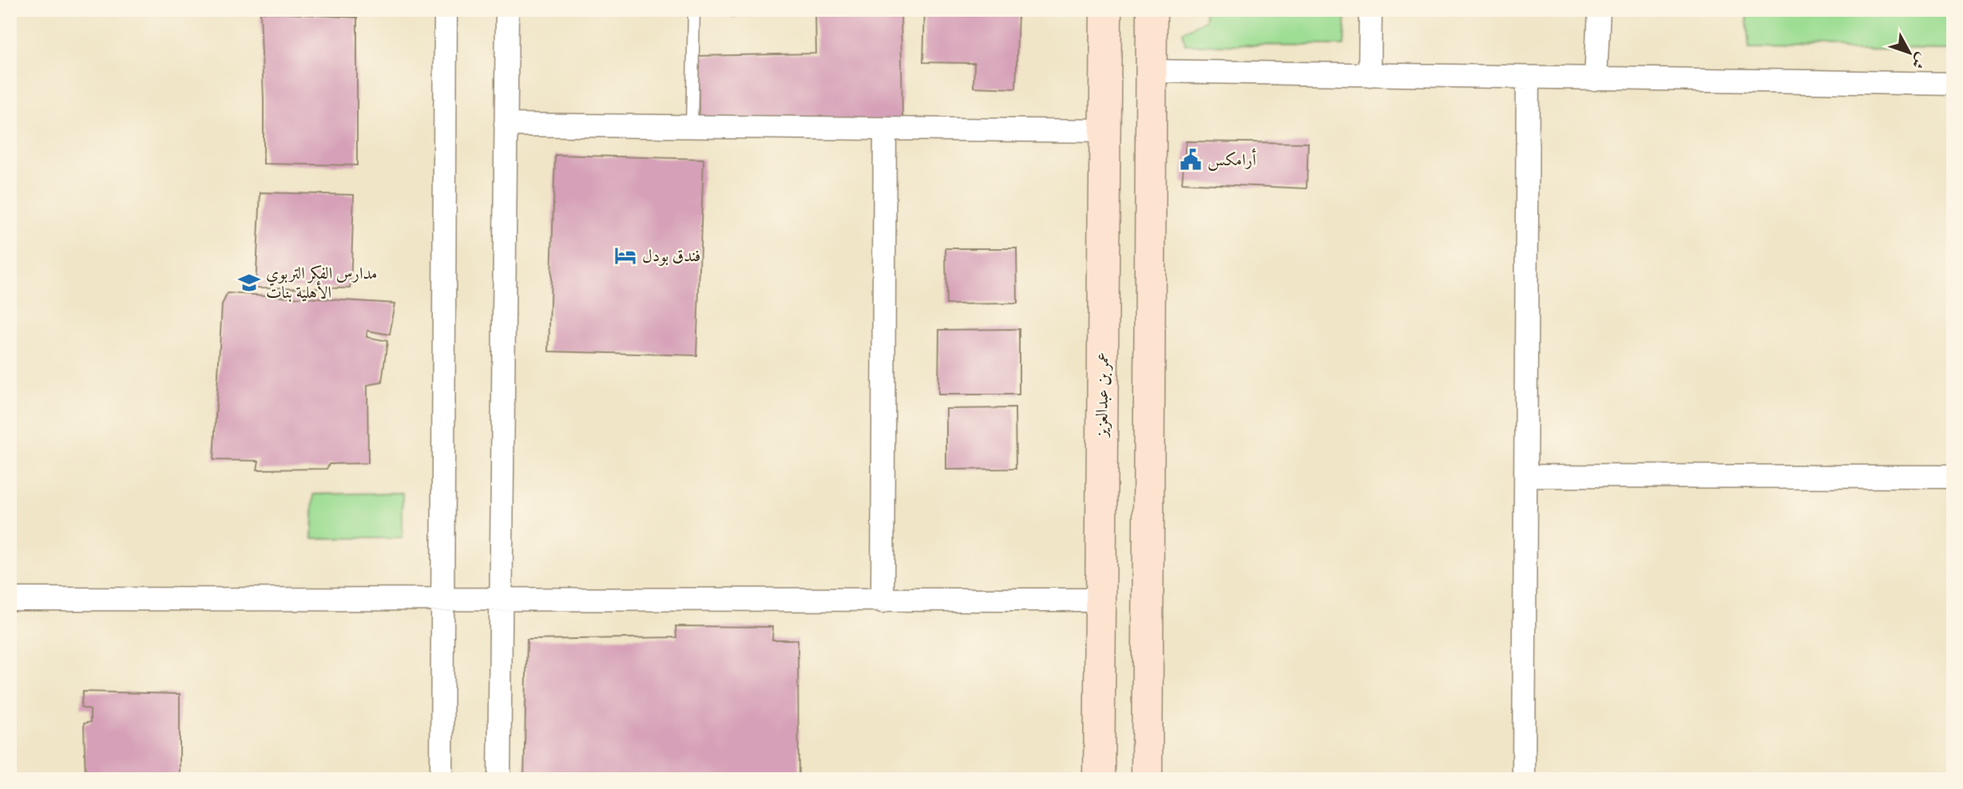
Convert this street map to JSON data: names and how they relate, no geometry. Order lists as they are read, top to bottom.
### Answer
{
  "streets": {
    "street": ["عمر بن عبدالعزيز"]
  },
  "places": {
    "public building": ["أرامكس"],
    "hotel": ["فندق بودل"],
    "school or university": ["مدارس الفكر التربوي الأهلية بنات"]
  },
  "north": "bottom right"
}
